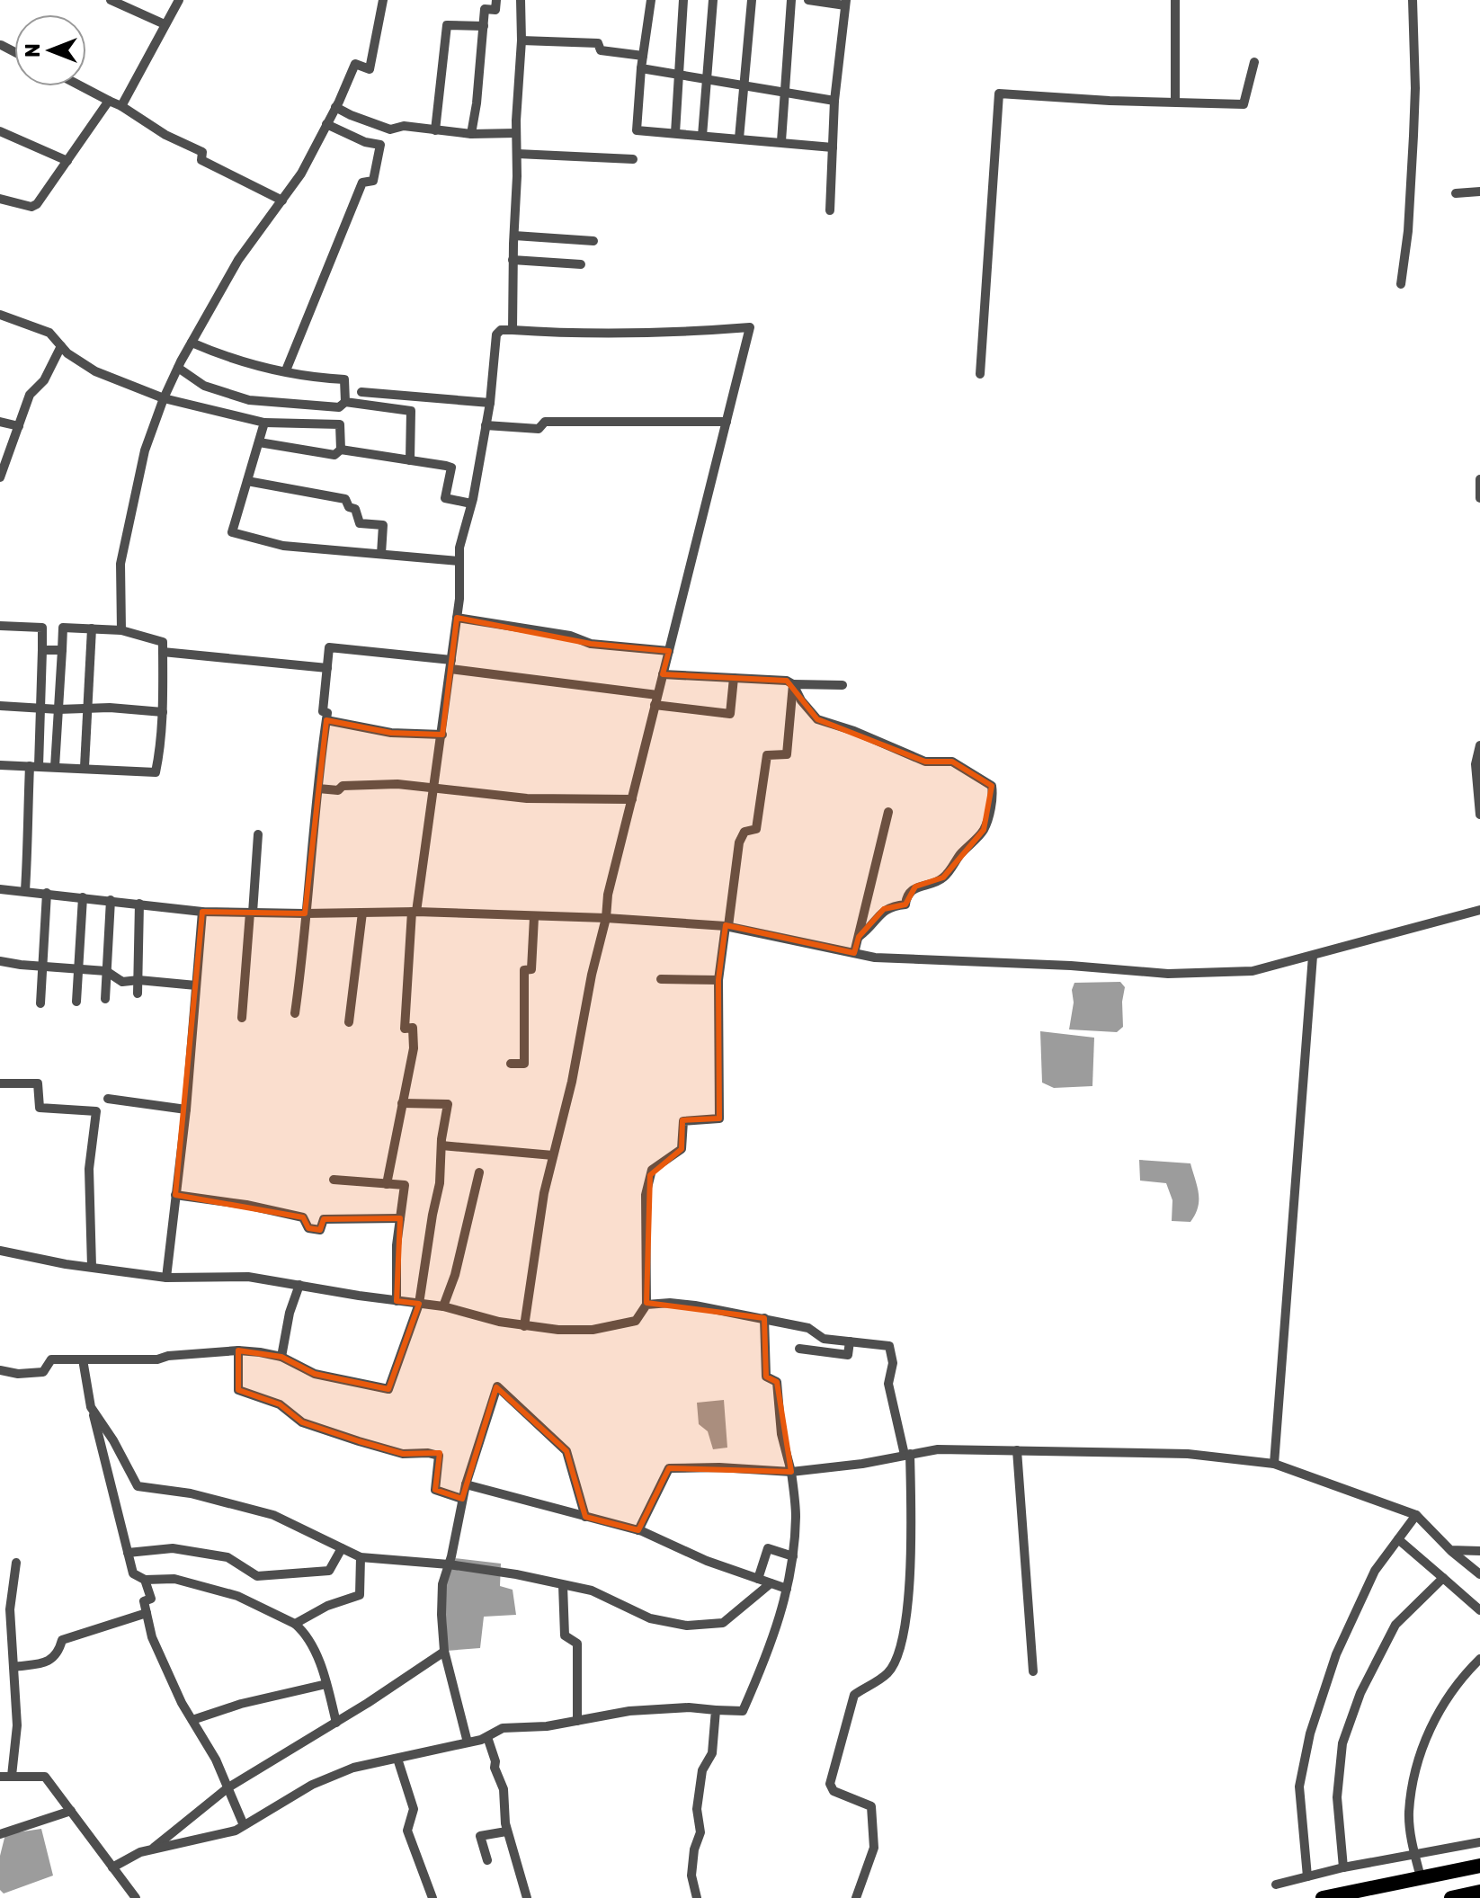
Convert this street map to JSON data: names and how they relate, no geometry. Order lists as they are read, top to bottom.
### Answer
{
  "north": "left"
}
